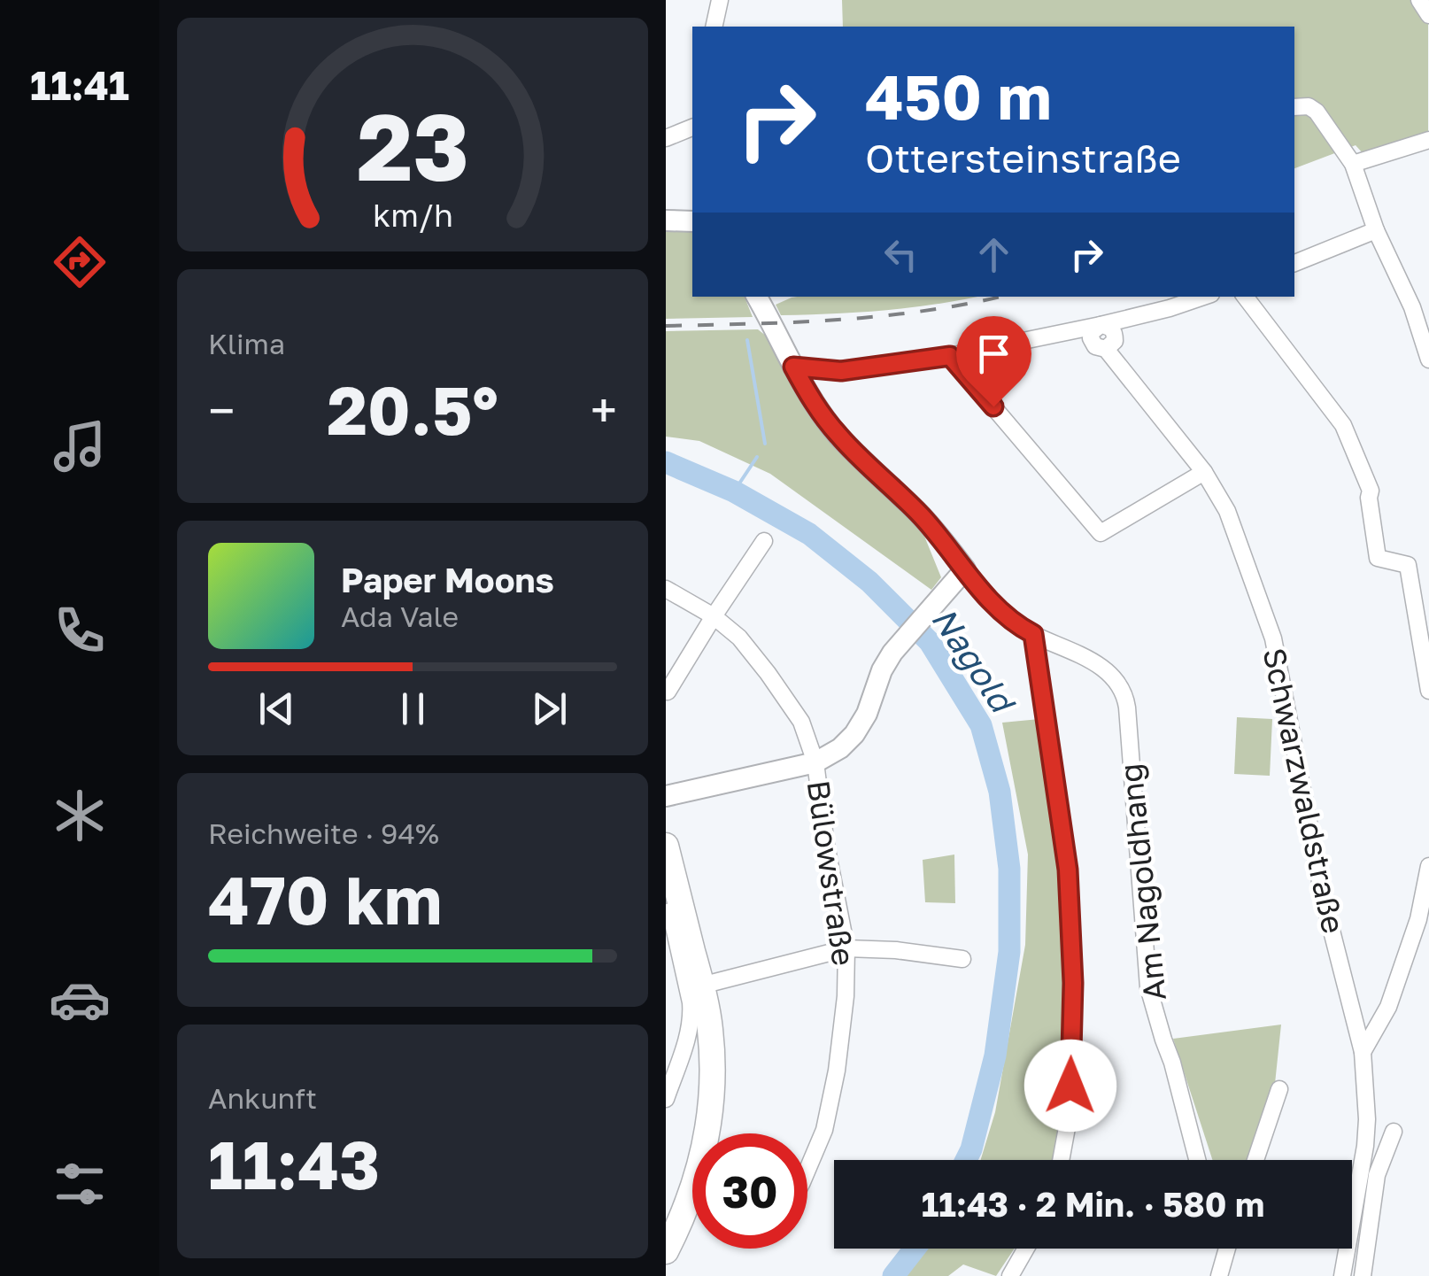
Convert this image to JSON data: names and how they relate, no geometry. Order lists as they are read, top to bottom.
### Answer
{
  "streets": {
    "street": ["Schwarzwaldstraße", "Bülowstraße", "Am Nagoldhang"]
  },
  "water": ["Nagold"],
  "page": {
    "tabs": "11:41",
    "turn": ["450 m", "Ottersteinstraße"],
    "tile": [
      "Klima",
      ["Reichweite · 94%", "470 km"],
      ["Ankunft", "11:43"]
    ],
    "heat": ["−", "20.5°", "+"],
    "song": ["Paper Moons", "Ada Vale"],
    "limit": "30",
    "trip": "11:43 · 2 Min. · 580 m",
    "gauge": ["23", "km/h"]
  }
}
